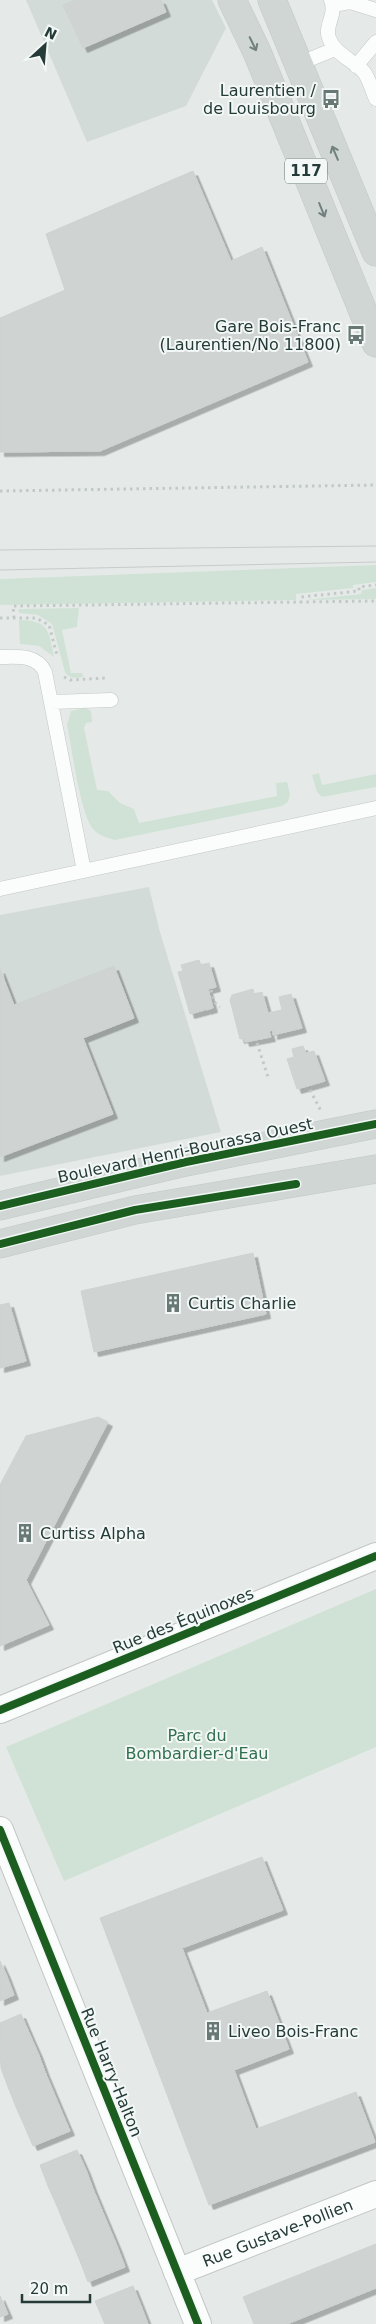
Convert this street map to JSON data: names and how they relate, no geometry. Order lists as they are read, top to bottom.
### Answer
{
  "streets": {
    "main road": ["117", "Boulevard Henri-Bourassa Ouest"],
    "street": ["Rue des Équinoxes", "Rue Harry-Halton", "Rue Gustave-Pollien"]
  },
  "crossings": [
    ["Rue Harry-Halton", "Rue Gustave-Pollien"]
  ],
  "parks": ["Parc du Bombardier-d'Eau"],
  "places": {
    "bus stop": ["Laurentien / de Louisbourg", "Gare Bois-Franc (Laurentien/No 11800)"],
    "building": ["Curtis Charlie", "Curtiss Alpha", "Liveo Bois-Franc"]
  },
  "scale_bar": "20 m",
  "north": "top right"
}
